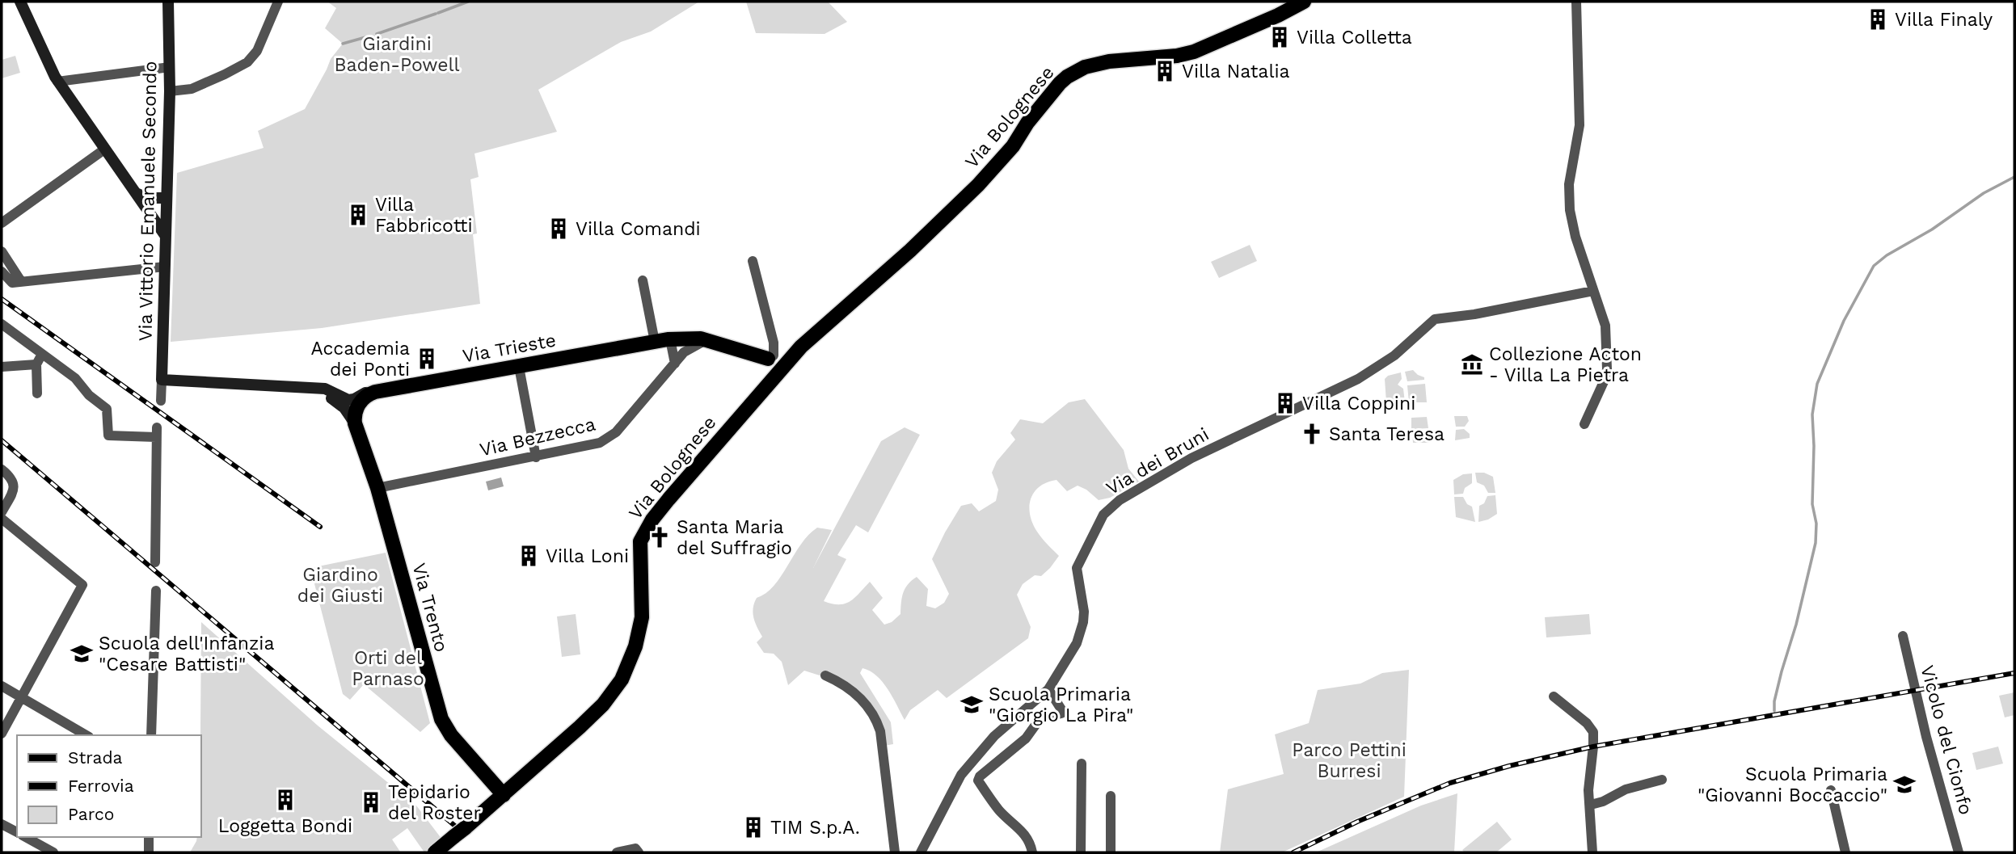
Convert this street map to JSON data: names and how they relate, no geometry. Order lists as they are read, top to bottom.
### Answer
{
  "streets": {
    "main road": ["Via Bolognese", "Via Trieste", "Via Trento"],
    "street": [
      "Via Vittorio Emanuele Secondo",
      "Via Bezzecca",
      "Via dei Bruni",
      "Vicolo del Cionfo"
    ]
  },
  "crossings": [
    ["Via Bolognese", "Via Trieste"],
    ["Via Bolognese", "Via Trento"],
    ["Via Vittorio Emanuele Secondo", "Via Trieste"],
    ["Via Trieste", "Via Bezzecca"],
    ["Via Bezzecca", "Via Trento"]
  ],
  "parks": [
    "Giardini Baden-Powell",
    "Giardino dei Giusti",
    "Orti del Parnaso",
    "Parco Pettini Burresi"
  ],
  "places": {
    "building": [
      "Villa Finaly",
      "Villa Colletta",
      "Villa Natalia",
      "Villa Fabbricotti",
      "Villa Comandi",
      "Accademia dei Ponti",
      "Villa Coppini",
      "Villa Loni",
      "Loggetta Bondi",
      "Tepidario del Roster",
      "TIM S.p.A."
    ],
    "museum": ["Collezione Acton - Villa La Pietra"],
    "church": ["Santa Teresa", "Santa Maria del Suffragio"],
    "school or university": ["Scuola dell'Infanzia \"Cesare Battisti\"", "Scuola Primaria \"Giorgio La Pira\"", "Scuola Primaria \"Giovanni Boccaccio\""]
  },
  "legend": ["Strada", "Ferrovia", "Parco"]
}
